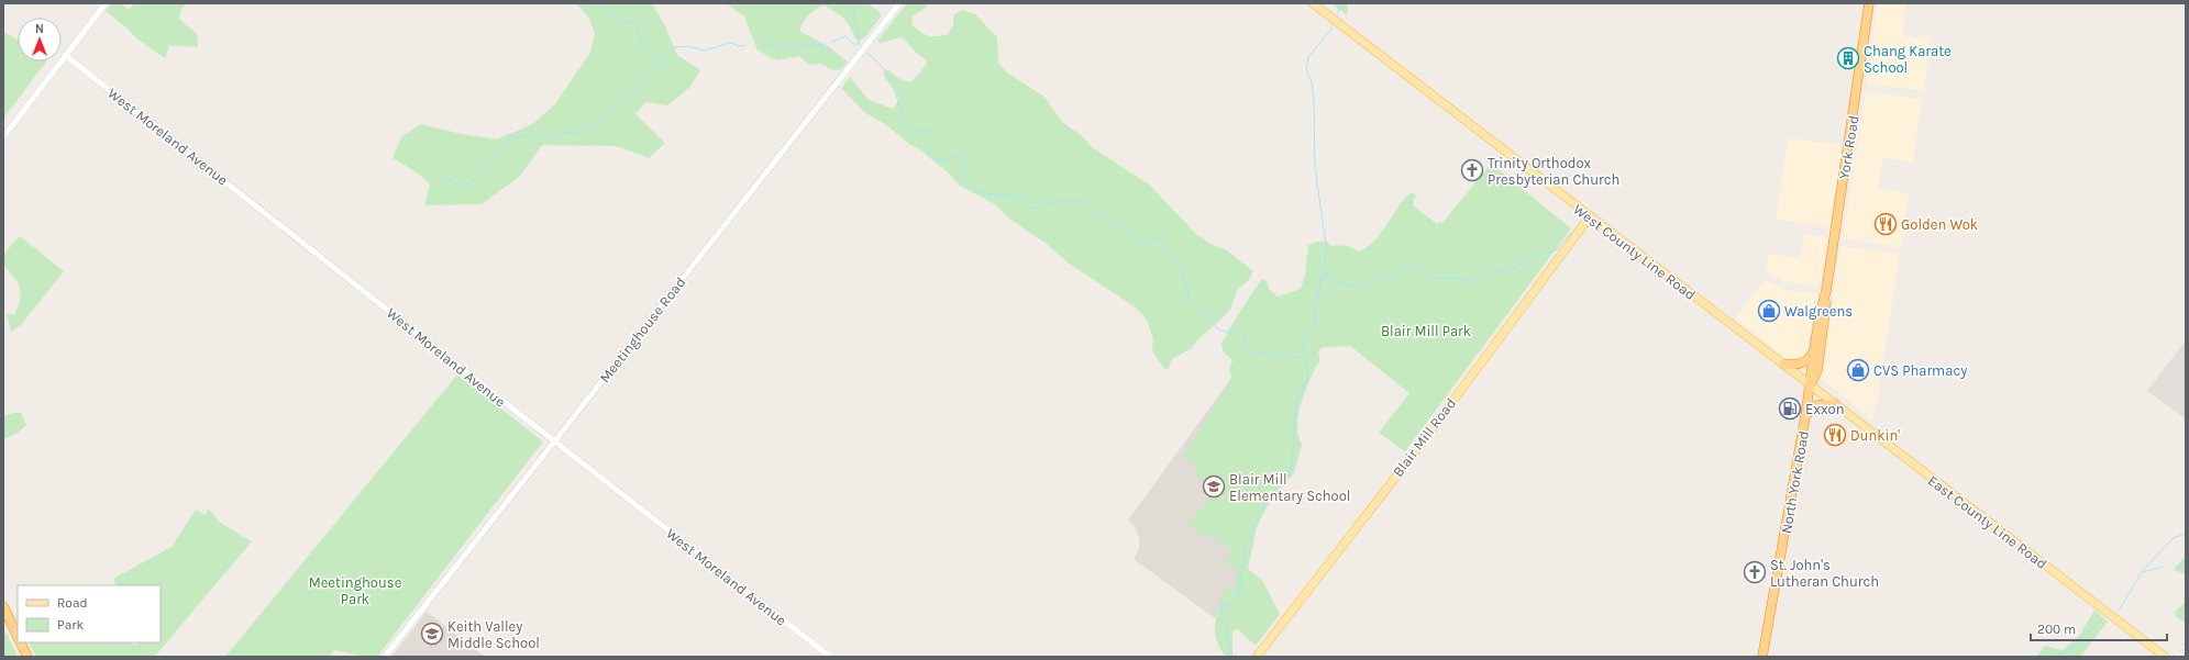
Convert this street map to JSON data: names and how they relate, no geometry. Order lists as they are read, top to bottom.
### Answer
{
  "streets": {
    "highway": ["York Road", "North York Road"],
    "main road": ["West County Line Road", "Blair Mill Road", "East County Line Road"],
    "street": ["West Moreland Avenue", "Meetinghouse Road"]
  },
  "crossings": [
    ["West Moreland Avenue", "Meetinghouse Road"],
    ["York Road", "West County Line Road"],
    ["York Road", "North York Road"],
    ["York Road", "East County Line Road"],
    ["West County Line Road", "Blair Mill Road"],
    ["West County Line Road", "North York Road"],
    ["West County Line Road", "East County Line Road"],
    ["North York Road", "East County Line Road"]
  ],
  "parks": ["Blair Mill Park", "Meetinghouse Park"],
  "places": {
    "building": ["Chang Karate School"],
    "church": ["Trinity Orthodox Presbyterian Church", "St. John's Lutheran Church"],
    "restaurant": ["Golden Wok", "Dunkin'"],
    "shop": ["Walgreens", "CVS Pharmacy"],
    "fuel station": ["Exxon"],
    "school or university": ["Blair Mill Elementary School", "Keith Valley Middle School"]
  },
  "legend": ["Road", "Park"],
  "scale_bar": "200 m",
  "north": "top"
}
